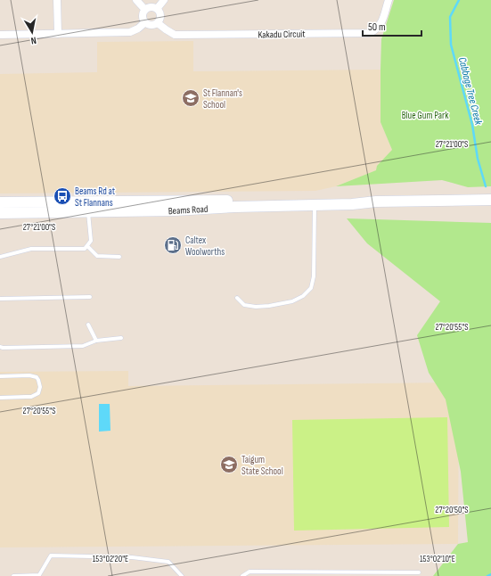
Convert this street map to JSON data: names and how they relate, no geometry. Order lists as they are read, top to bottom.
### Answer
{
  "streets": {
    "main road": ["Beams Road"],
    "street": ["Kakadu Circuit"]
  },
  "water": ["Cabbage Tree Creek"],
  "parks": ["Blue Gum Park"],
  "places": {
    "school or university": ["St Flannan's School", "Taigum State School"],
    "bus stop": ["Beams Rd at St Flannans"],
    "fuel station": ["Caltex Woolworths"]
  },
  "scale_bar": "50 m",
  "north": "bottom",
  "coordinates": [
    "27°21'00\"S",
    "27°20'55\"S",
    "27°20'50\"S",
    "153°02'20\"E",
    "153°02'10\"E"
  ]
}
